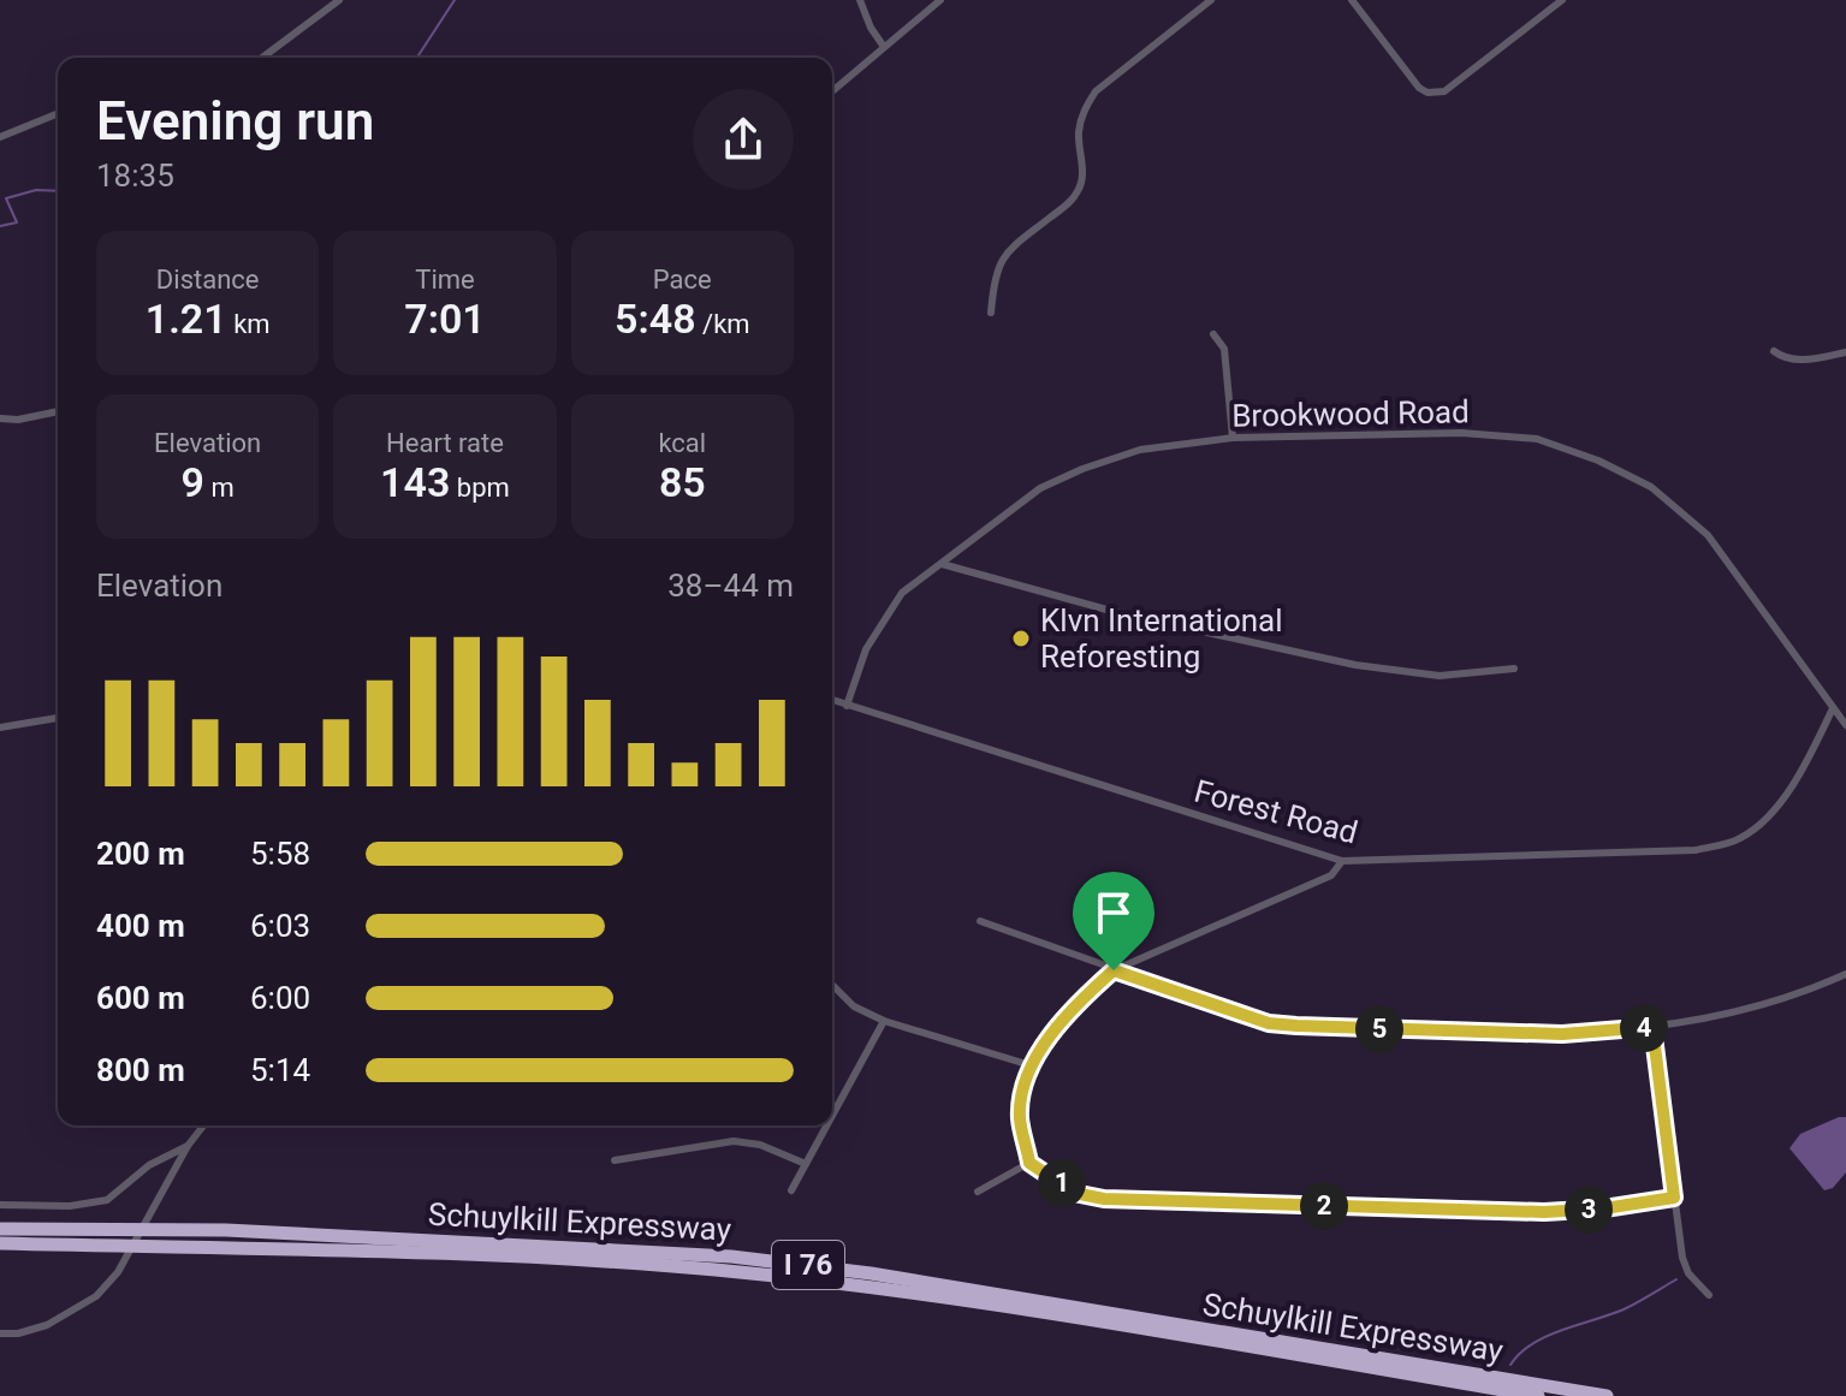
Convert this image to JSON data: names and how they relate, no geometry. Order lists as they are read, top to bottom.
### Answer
{
  "streets": {
    "highway": ["Schuylkill Expressway", "I 76"],
    "street": ["Brookwood Road", "Forest Road"]
  },
  "crossings": [
    ["Brookwood Road", "Forest Road"]
  ],
  "places": ["Klvn International Reforesting"],
  "page": {
    "heading": ["Evening run", "18:35"],
    "stats": [
      ["Distance", "1.21 km"],
      ["Time", "7:01"],
      ["Pace", "5:48 /km"],
      ["Elevation", "9 m"],
      ["Heart rate", "143 bpm"],
      ["kcal", "85"]
    ],
    "chart": ["Elevation", "38–44 m"],
    "list": [
      {
        "name": "200 m",
        "note": "5:58"
      },
      {
        "name": "400 m",
        "note": "6:03"
      },
      {
        "name": "600 m",
        "note": "6:00"
      },
      {
        "name": "800 m",
        "note": "5:14"
      }
    ],
    "pins": [
      "4",
      "5",
      "1",
      "2",
      "3"
    ]
  }
}
